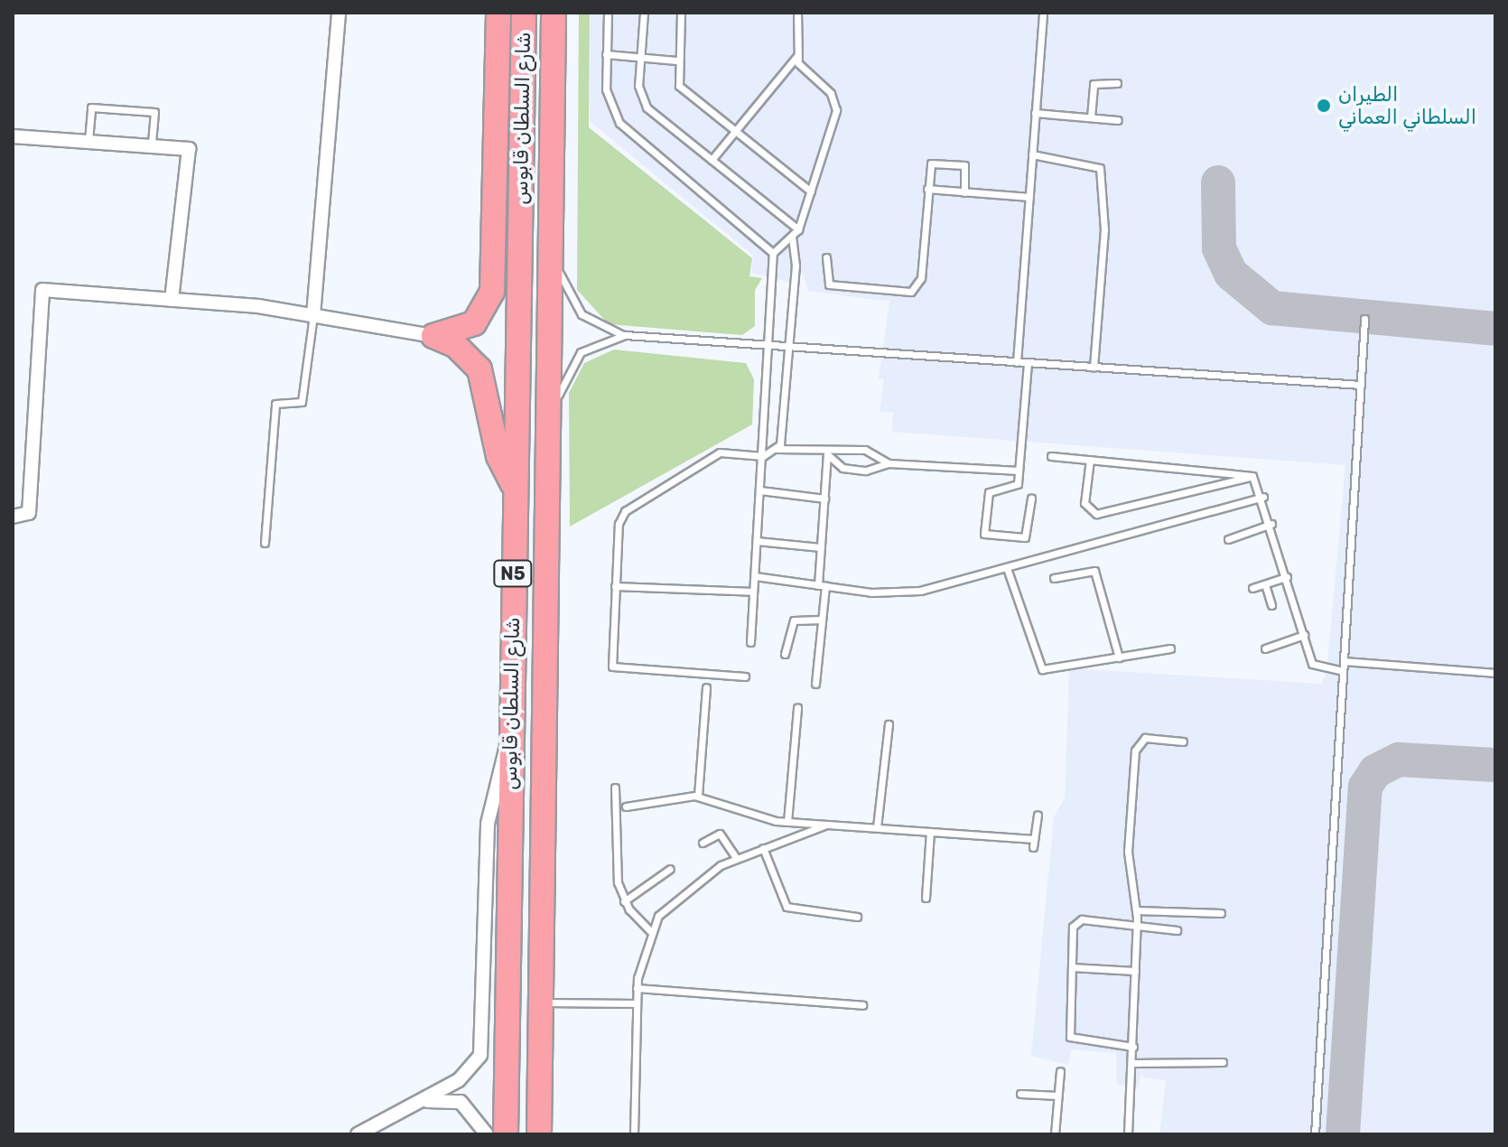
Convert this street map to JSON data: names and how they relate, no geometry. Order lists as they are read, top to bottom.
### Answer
{
  "streets": {
    "highway": ["شارع السلطان قابوس", "N5"]
  },
  "places": ["الطيران السلطاني العماني"]
}
